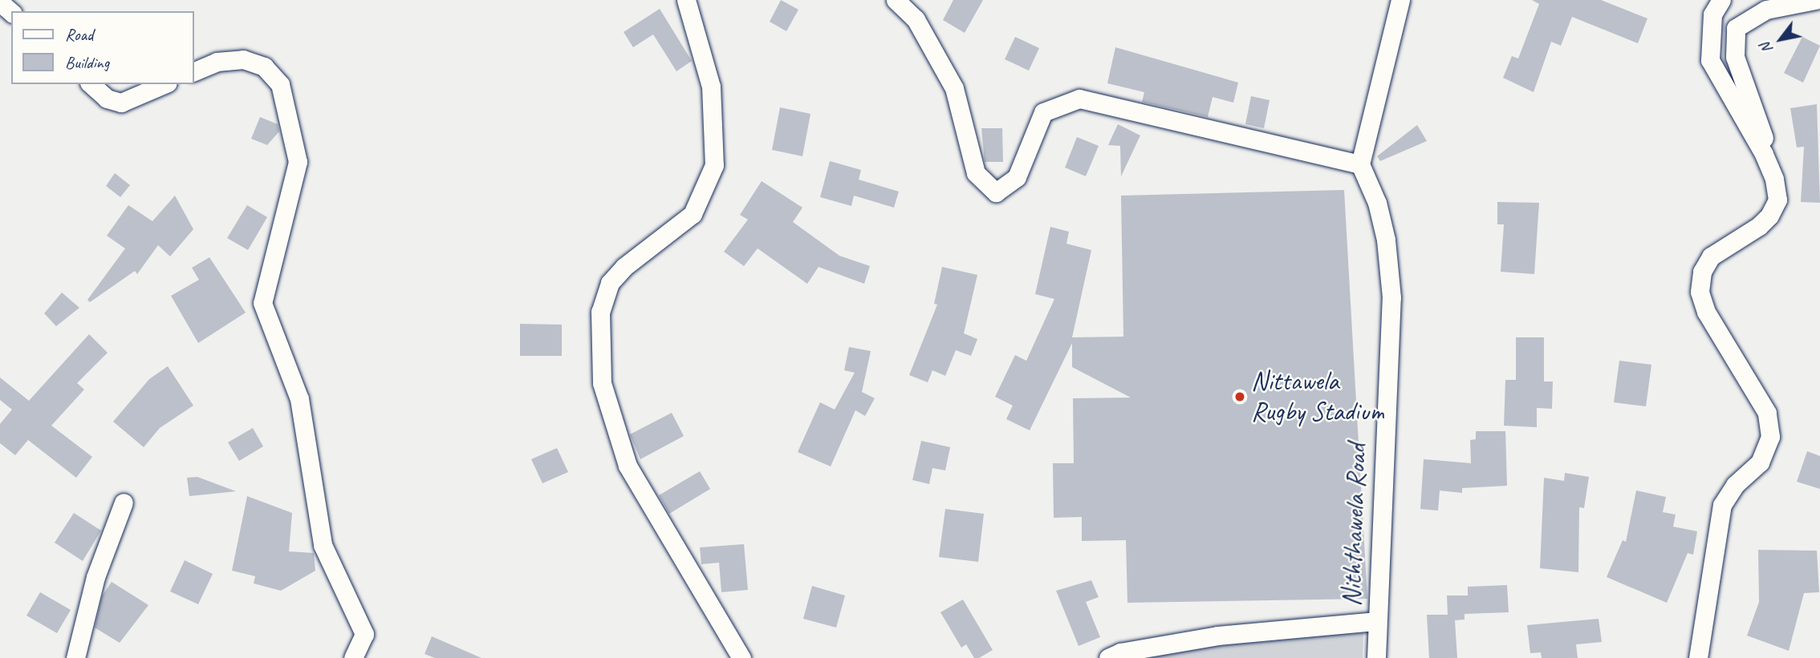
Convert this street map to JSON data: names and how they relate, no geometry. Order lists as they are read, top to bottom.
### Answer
{
  "streets": {
    "street": ["Niththawela Road"]
  },
  "places": ["Nittawela Rugby Stadium"],
  "legend": ["Road", "Building"],
  "north": "bottom left"
}
